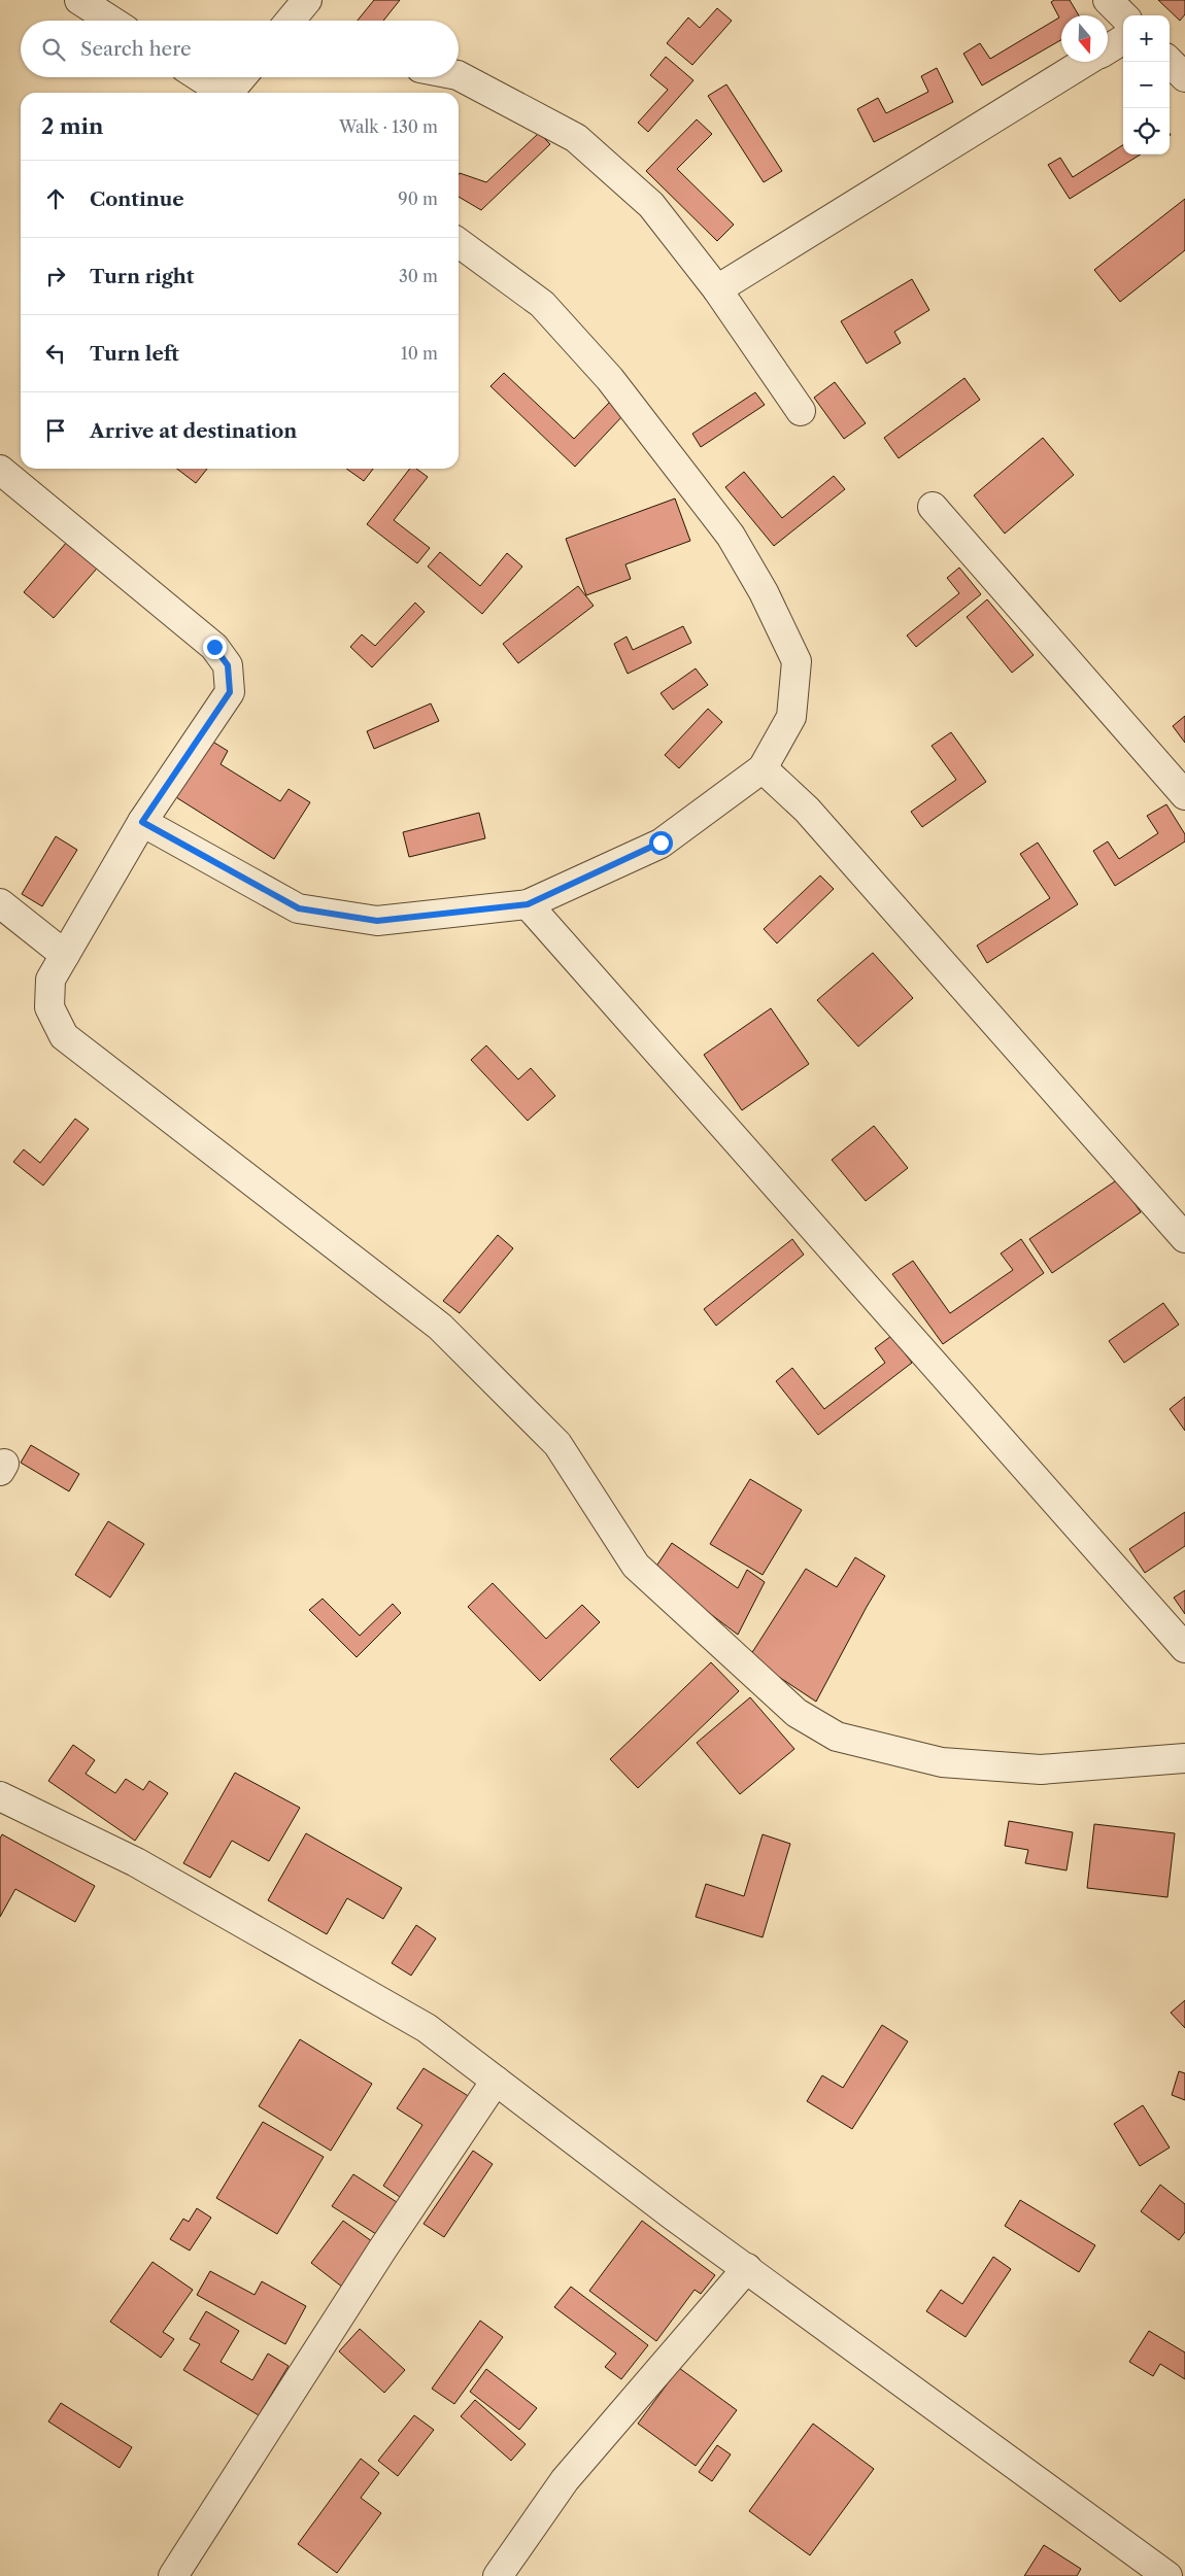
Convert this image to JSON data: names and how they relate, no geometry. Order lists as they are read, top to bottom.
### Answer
{
  "north": "bottom",
  "page": {
    "map_buttons": ["+", "−"],
    "search": "Search here",
    "heading": ["2 min", "Walk · 130 m"],
    "list": [
      ["Continue", "90 m"],
      ["Turn right", "30 m"],
      ["Turn left", "10 m"],
      "Arrive at destination"
    ]
  }
}
